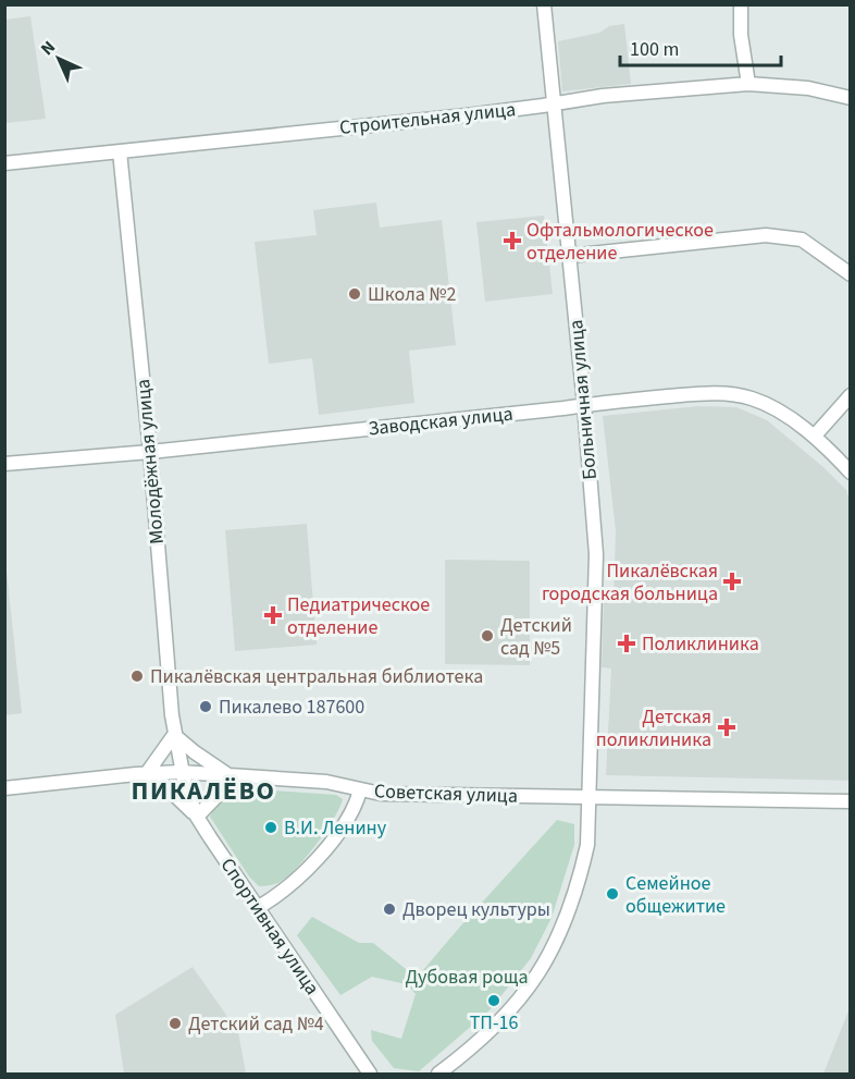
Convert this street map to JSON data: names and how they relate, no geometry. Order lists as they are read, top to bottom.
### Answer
{
  "streets": {
    "street": [
      "Строительная улица",
      "Больничная улица",
      "Заводская улица",
      "Молодёжная улица",
      "Советская улица",
      "Спортивная улица"
    ]
  },
  "crossings": [
    ["Строительная улица", "Больничная улица"],
    ["Строительная улица", "Молодёжная улица"],
    ["Больничная улица", "Заводская улица"],
    ["Больничная улица", "Советская улица"],
    ["Заводская улица", "Молодёжная улица"],
    ["Молодёжная улица", "Советская улица"],
    ["Молодёжная улица", "Спортивная улица"],
    ["Советская улица", "Спортивная улица"]
  ],
  "districts": ["ПИКАЛЁВО"],
  "parks": ["Дубовая роща"],
  "places": {
    "health": [
      "Офтальмологическое отделение",
      "Пикалёвская городская больница",
      "Педиатрическое отделение",
      "Поликлиника",
      "Детская поликлиника"
    ],
    "other": [
      "Школа №2",
      "Детский сад №5",
      "Пикалёвская центральная библиотека",
      "Пикалево 187600",
      "В.И. Ленину",
      "Семейное общежитие",
      "Дворец культуры",
      "ТП-16",
      "Детский сад №4"
    ]
  },
  "scale_bar": "100 m",
  "north": "top left"
}
